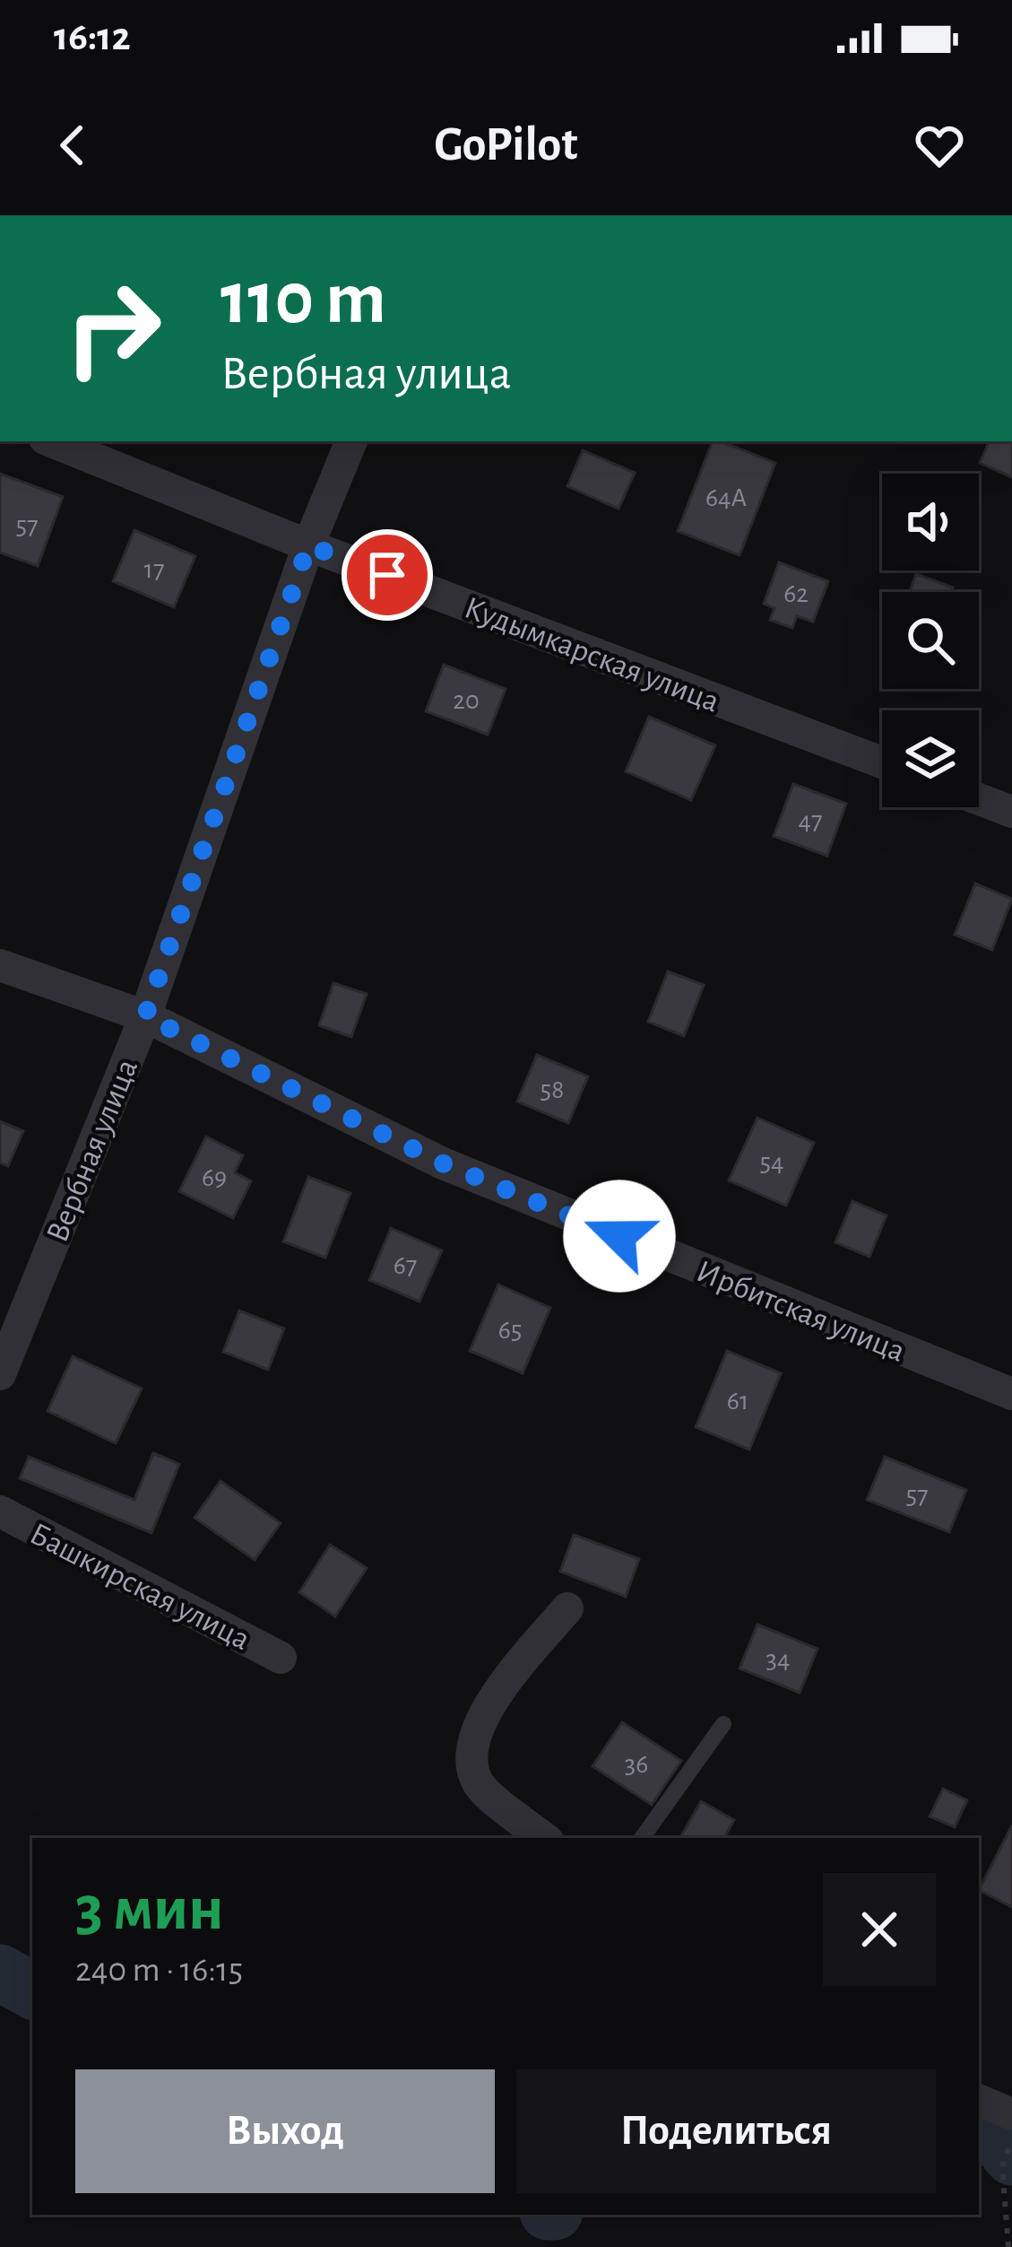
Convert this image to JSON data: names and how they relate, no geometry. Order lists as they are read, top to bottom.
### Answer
{
  "streets": {
    "street": [
      "Кудымкарская улица",
      "Вербная улица",
      "Ирбитская улица",
      "Башкирская улица"
    ]
  },
  "crossings": [
    ["Кудымкарская улица", "Вербная улица"],
    ["Вербная улица", "Ирбитская улица"]
  ],
  "house_numbers": [
    "64А",
    "57",
    "17",
    "62",
    "20",
    "47",
    "58",
    "54",
    "69",
    "67",
    "65",
    "61",
    "57",
    "34",
    "36"
  ],
  "page": {
    "status": "16:12",
    "header": "GoPilot",
    "turn": ["110 m", "Вербная улица"],
    "heading": ["3 мин", "240 m · 16:15"],
    "buttons": ["Выход", "Поделиться"]
  }
}
